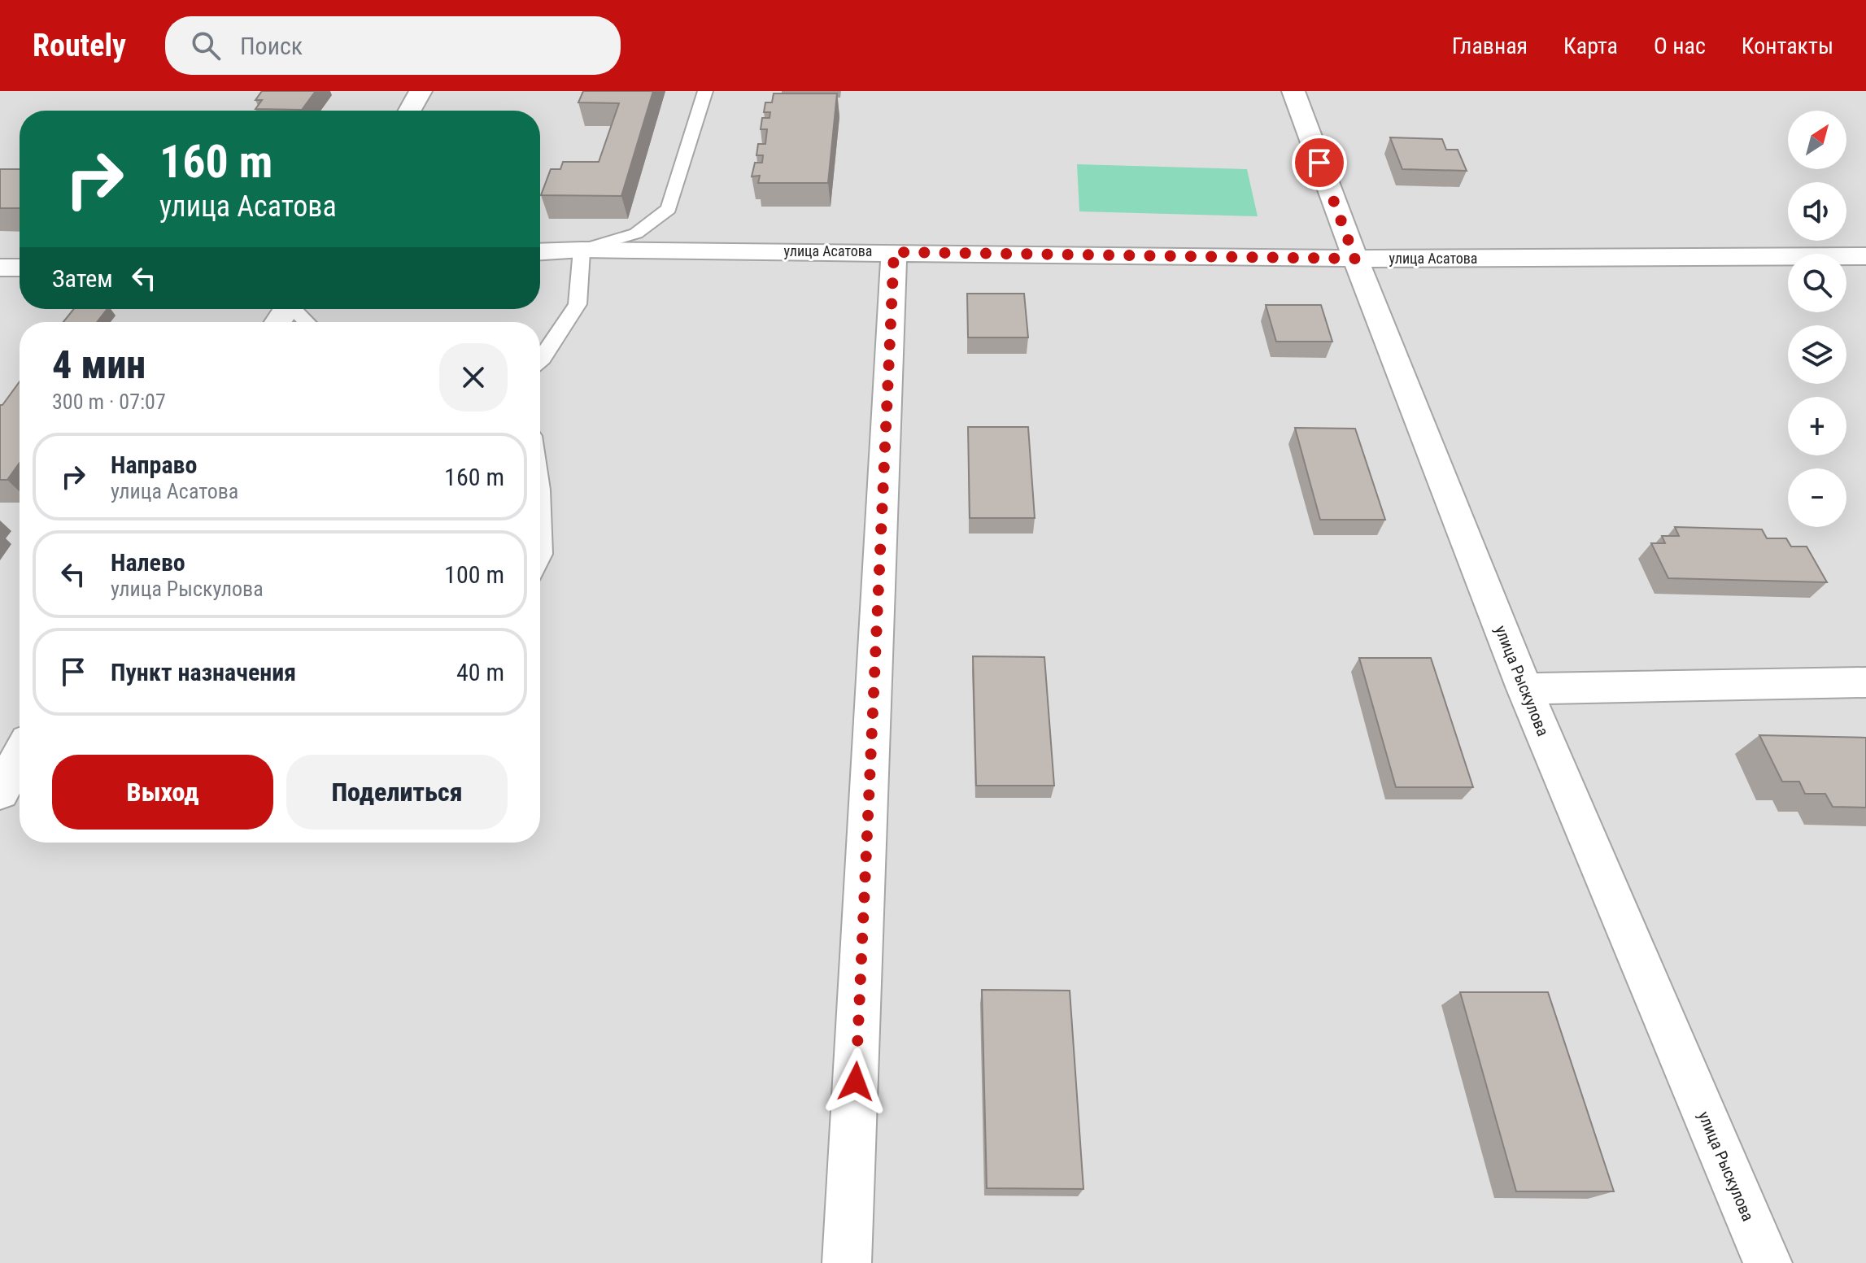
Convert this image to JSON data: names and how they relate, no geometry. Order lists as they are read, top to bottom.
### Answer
{
  "streets": {
    "street": ["улица Асатова", "улица Рыскулова"]
  },
  "crossings": [
    ["улица Асатова", "улица Рыскулова"]
  ],
  "north": "top right",
  "page": {
    "header": "Routely",
    "search": "Поиск",
    "nav": [
      "Главная",
      "Карта",
      "О нас",
      "Контакты"
    ],
    "map_buttons": ["+", "−"],
    "turn": ["160 m", "улица Асатова"],
    "then": "Затем",
    "heading": ["4 мин", "300 m · 07:07"],
    "list": [
      {
        "name": "Направо",
        "note": "улица Асатова",
        "value": "160 m"
      },
      {
        "name": "Налево",
        "note": "улица Рыскулова",
        "value": "100 m"
      },
      {
        "name": "Пункт назначения",
        "value": "40 m"
      }
    ],
    "buttons": ["Выход", "Поделиться"]
  }
}
